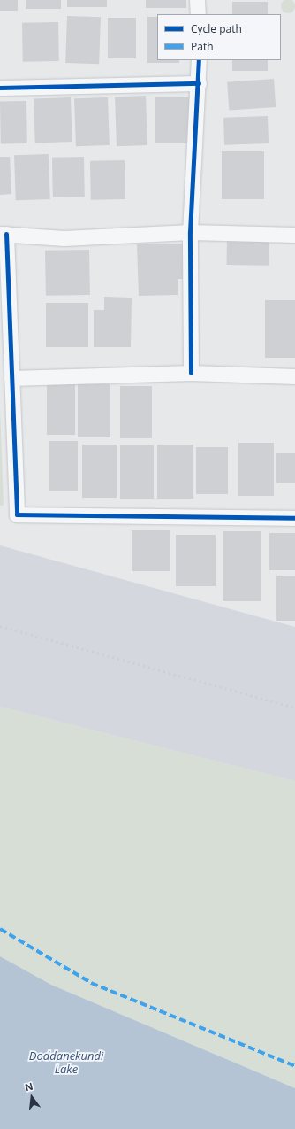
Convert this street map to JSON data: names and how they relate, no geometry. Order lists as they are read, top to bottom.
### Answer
{
  "water": ["Doddanekundi Lake"],
  "legend": ["Cycle path", "Path"],
  "north": "top"
}
